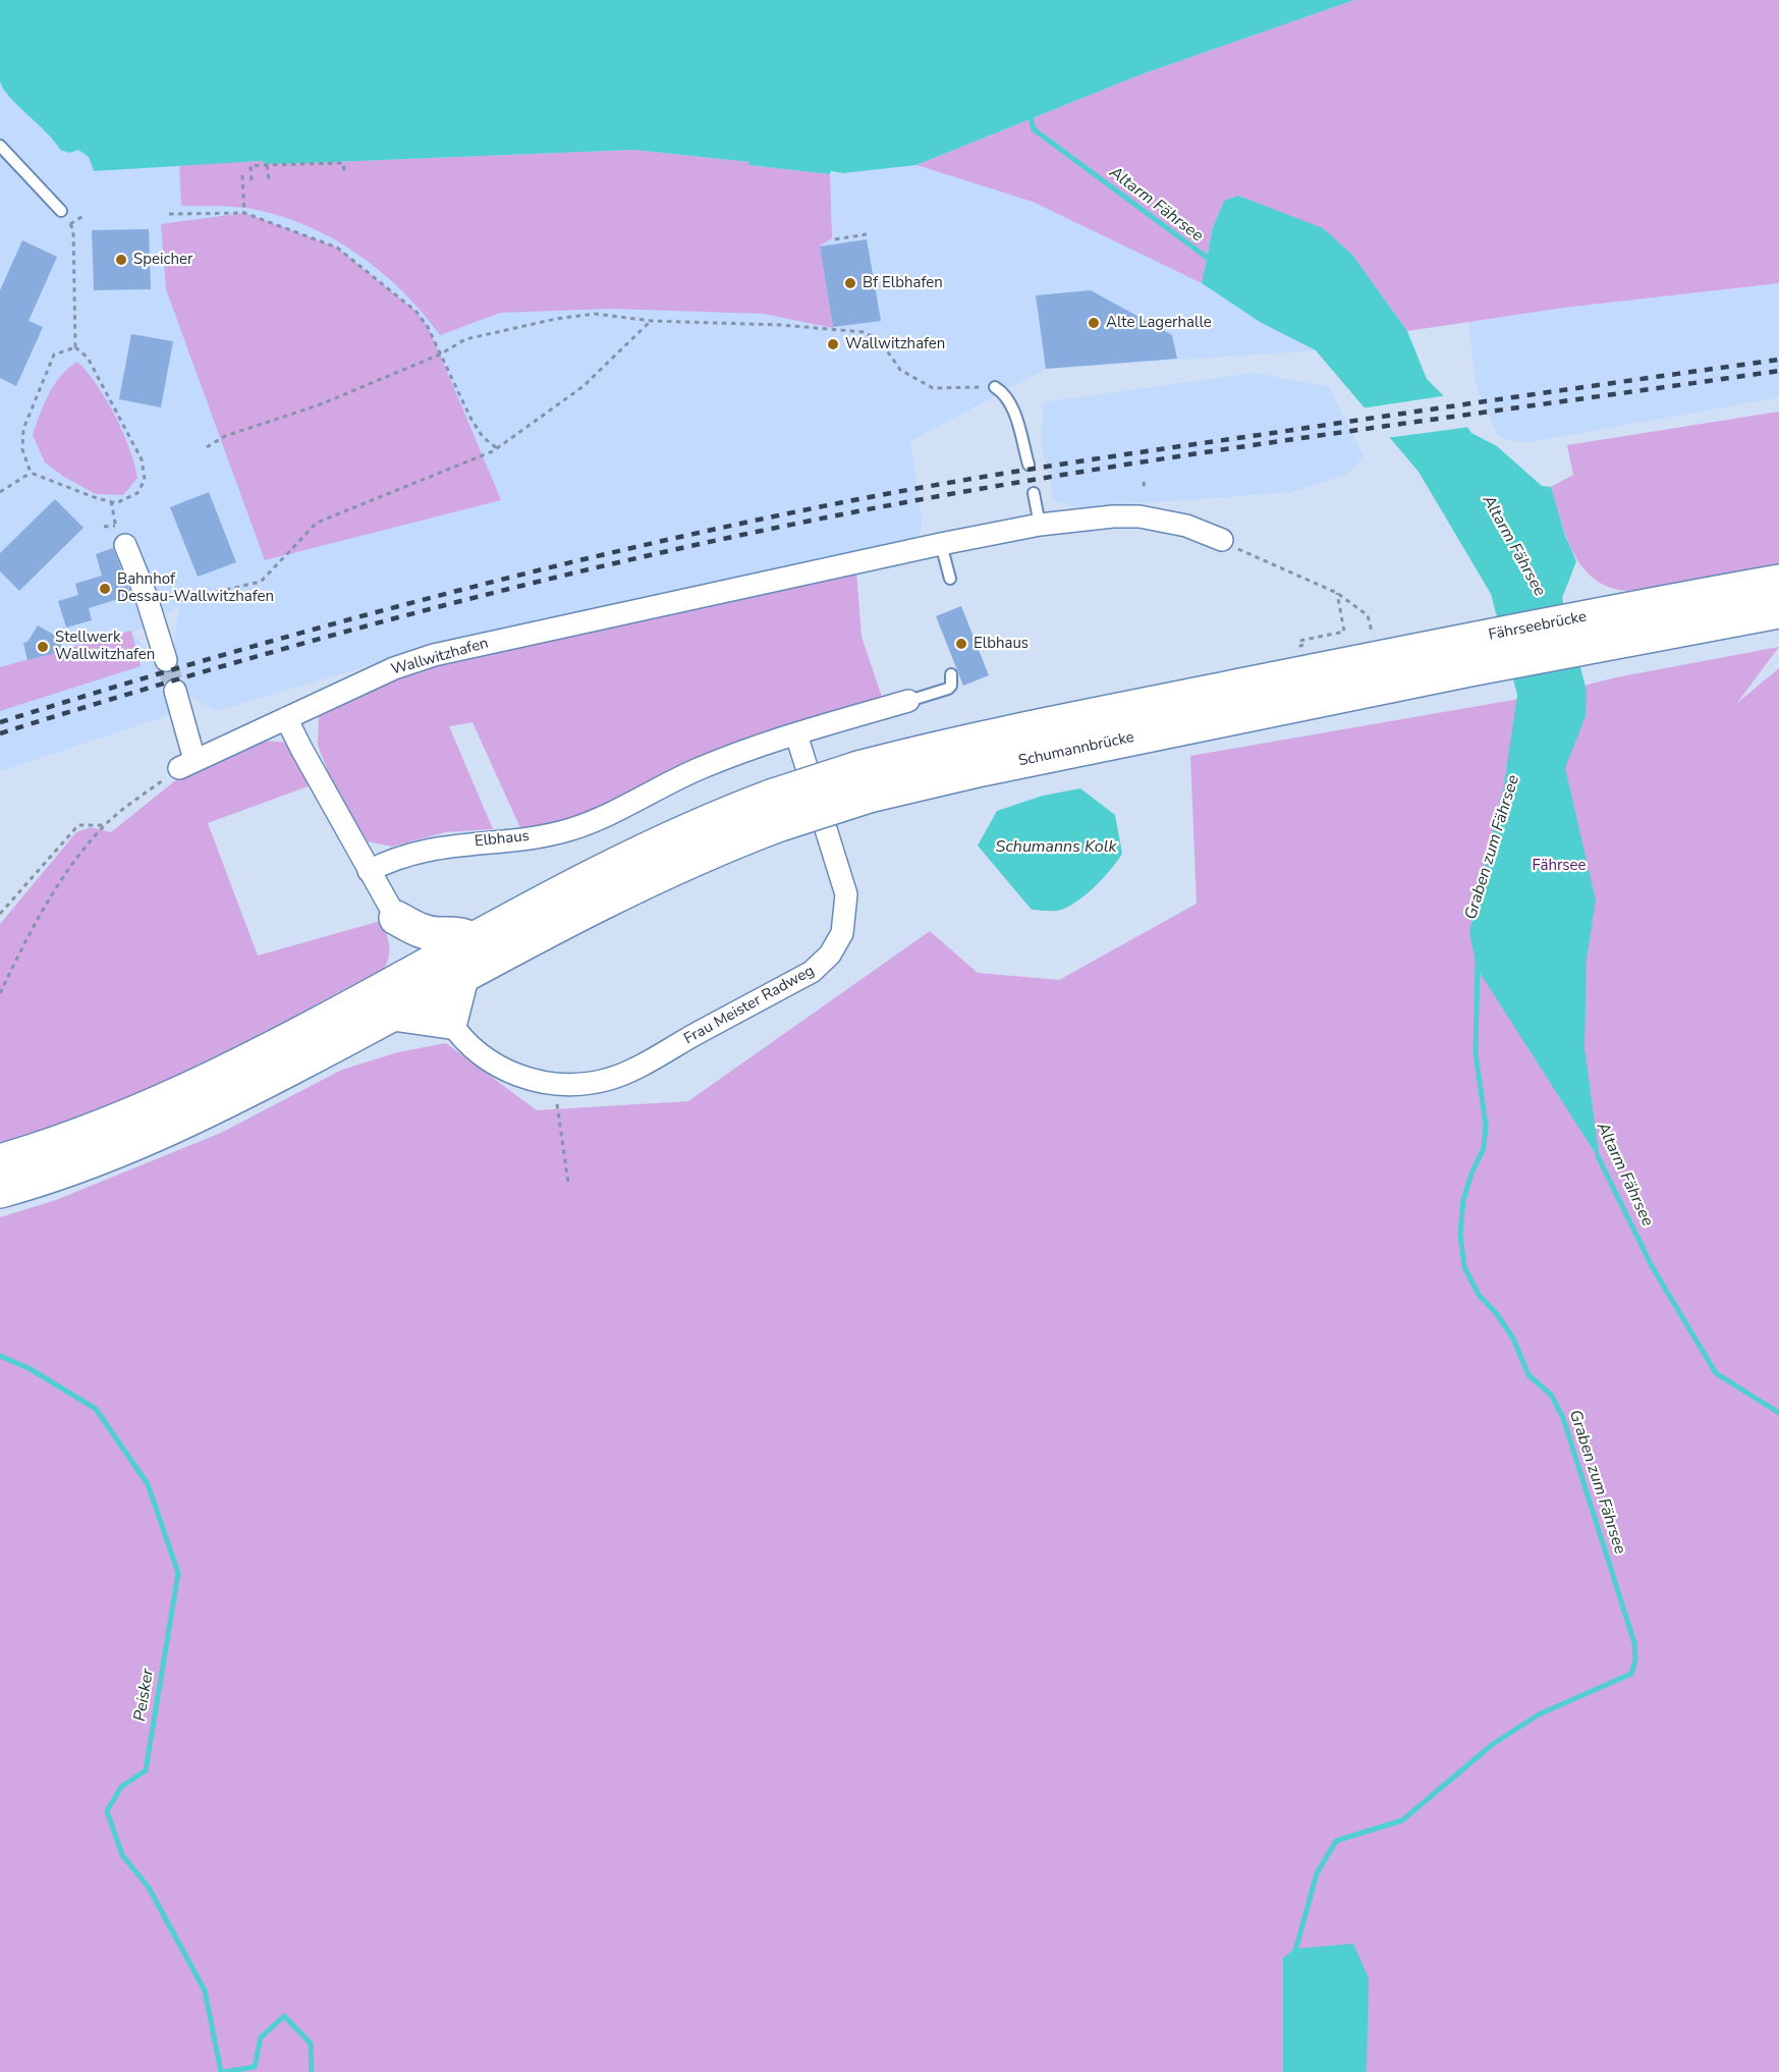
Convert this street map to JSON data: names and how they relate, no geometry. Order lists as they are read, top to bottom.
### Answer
{
  "streets": {
    "highway": ["Fährseebrücke", "Schumannbrücke"],
    "street": ["Wallwitzhafen", "Elbhaus"]
  },
  "water": [
    "Altarm Fährsee",
    "Schumanns Kolk",
    "Graben zum Fährsee",
    "Peisker"
  ],
  "parks": ["Fährsee"],
  "places": [
    "Speicher",
    "Bf Elbhafen",
    "Alte Lagerhalle",
    "Wallwitzhafen",
    "Bahnhof Dessau-Wallwitzhafen",
    "Elbhaus",
    "Stellwerk Wallwitzhafen"
  ]
}
